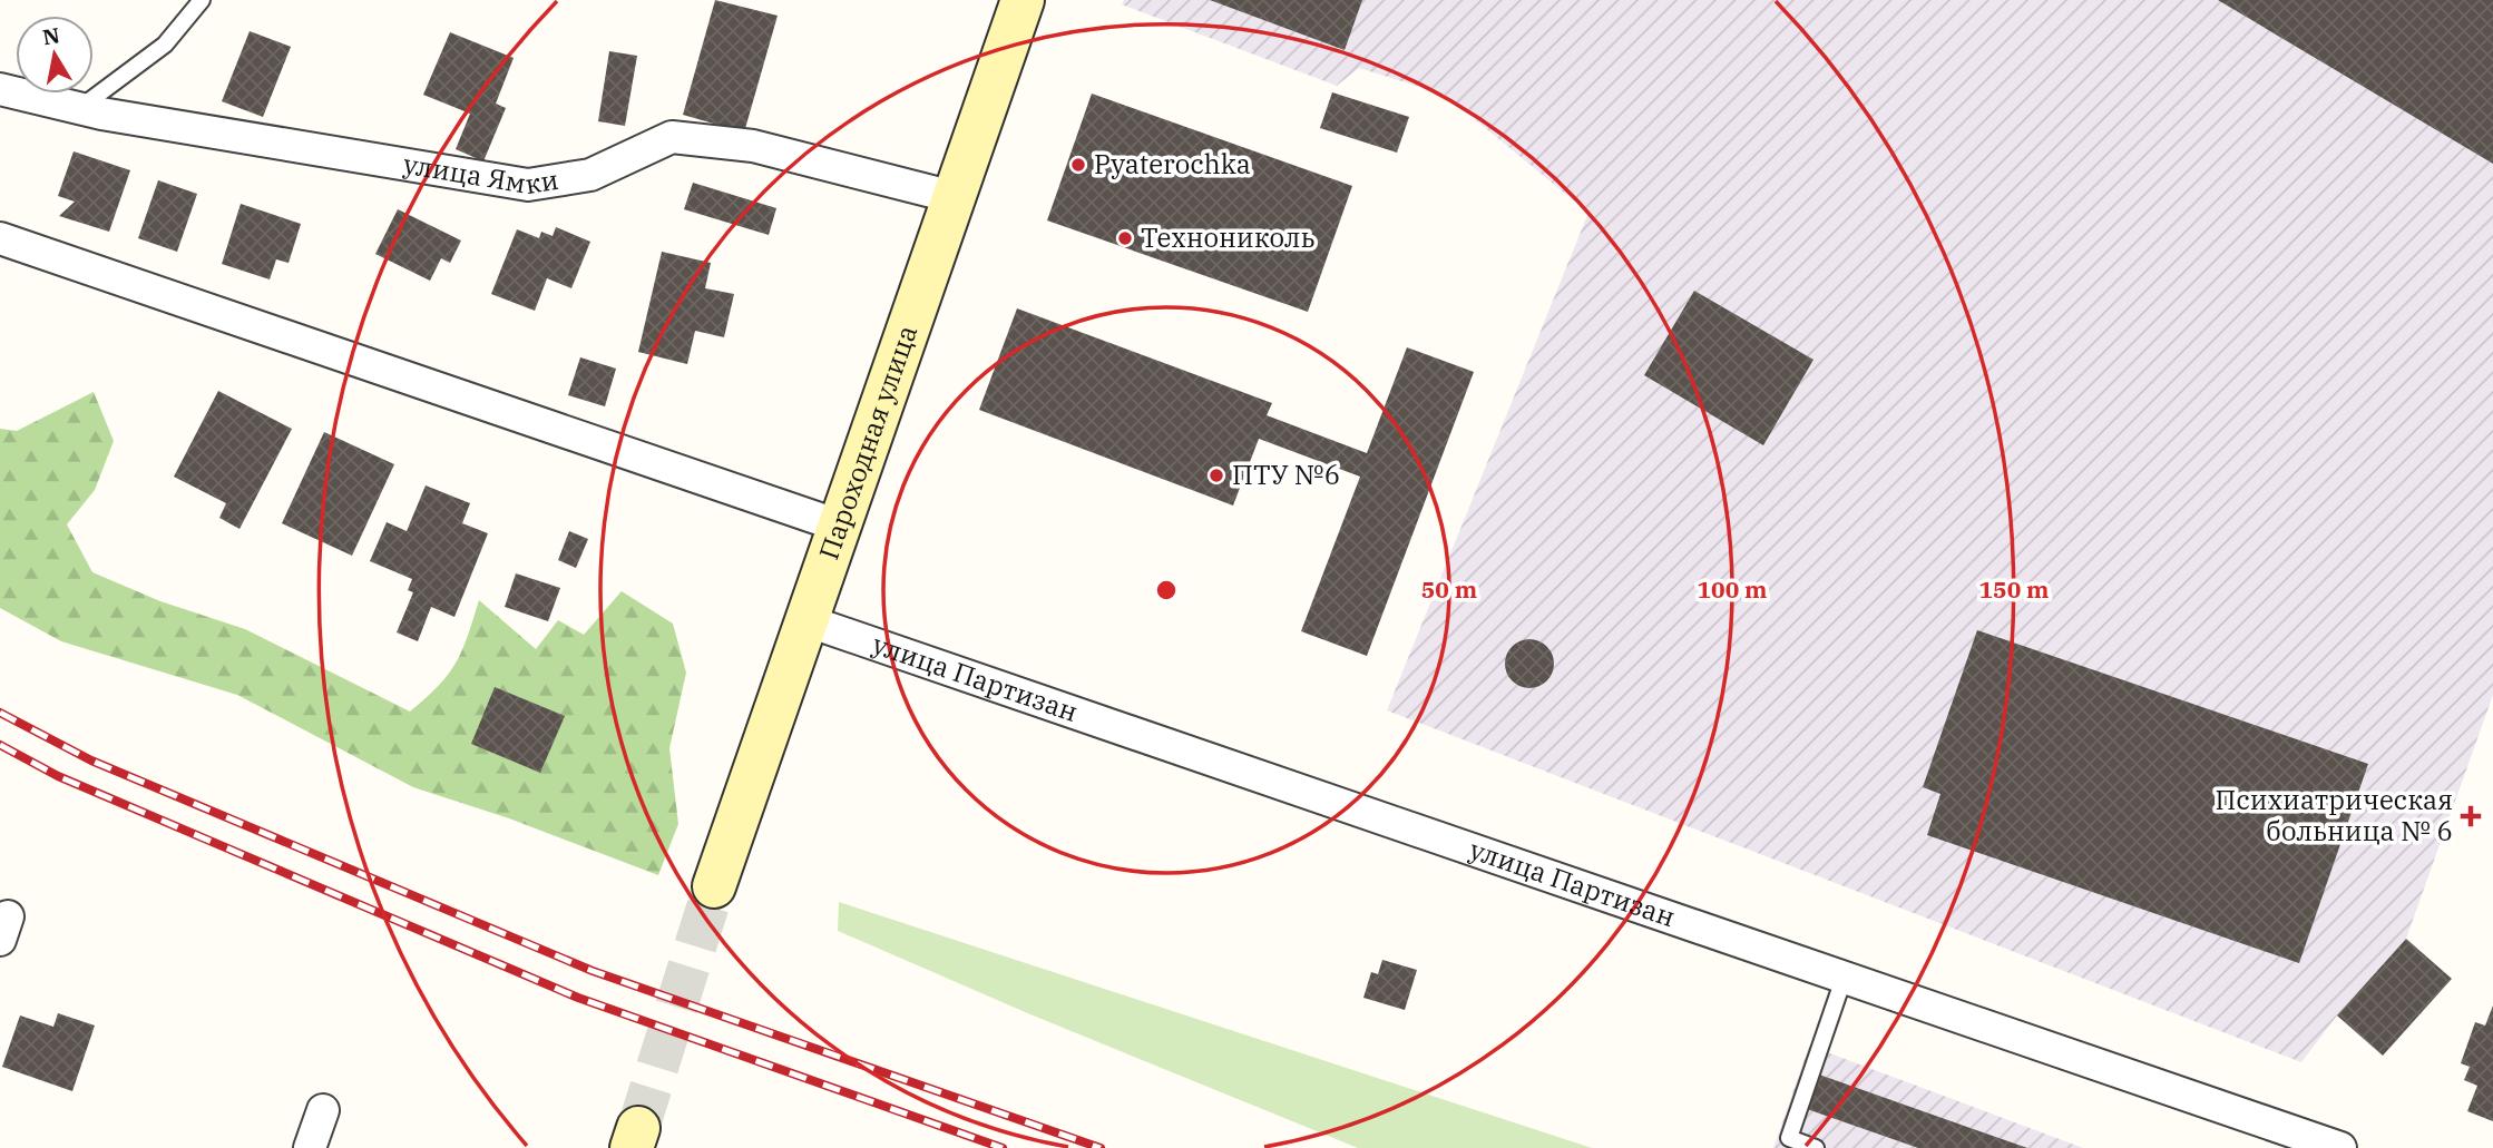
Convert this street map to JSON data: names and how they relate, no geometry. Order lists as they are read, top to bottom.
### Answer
{
  "streets": {
    "main road": ["Пароходная улица"],
    "street": ["улица Ямки", "улица Партизан"]
  },
  "crossings": [
    ["улица Ямки", "Пароходная улица"],
    ["Пароходная улица", "улица Партизан"]
  ],
  "places": {
    "other": ["Pyaterochka", "Технониколь", "ПТУ №6"],
    "health": ["Психиатрическая больница № 6"]
  },
  "north": "top",
  "rings": ["50 m", "100 m", "150 m"]
}
